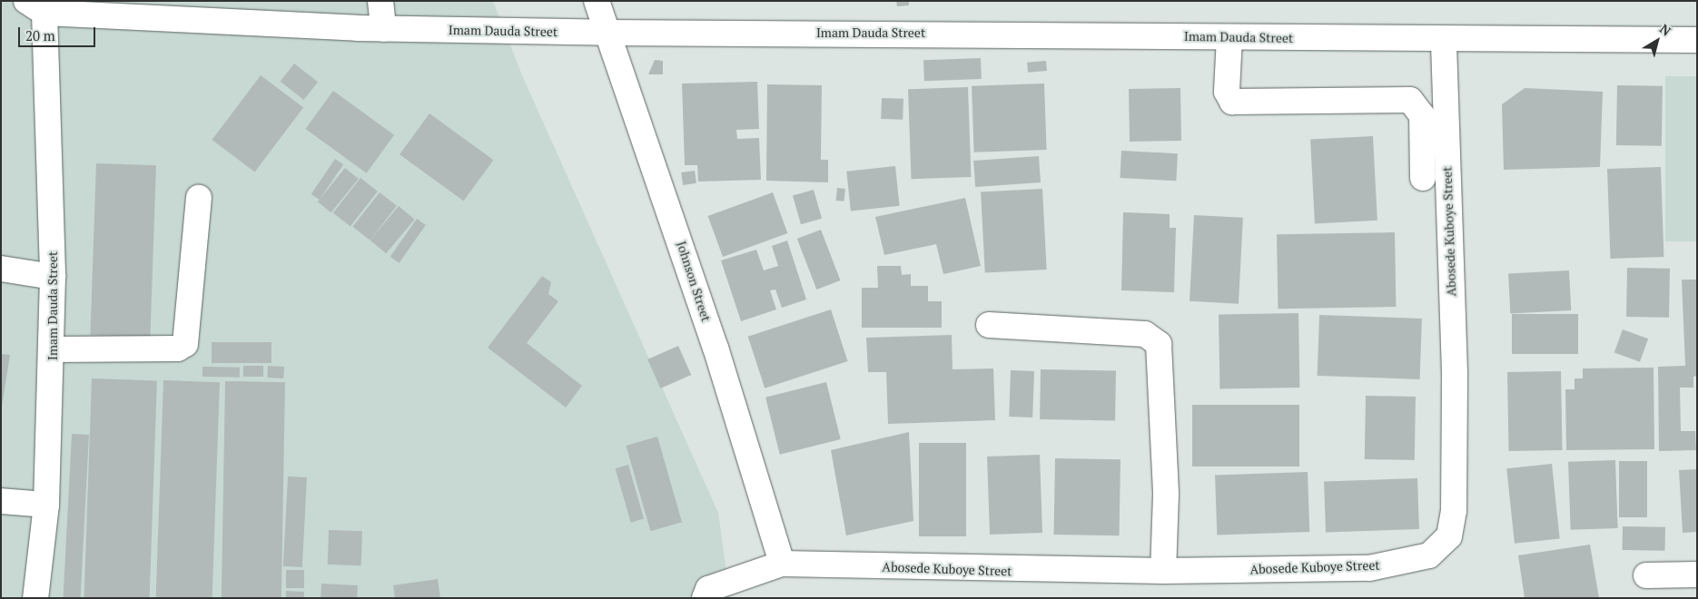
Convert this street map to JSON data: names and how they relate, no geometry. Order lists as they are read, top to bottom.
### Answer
{
  "streets": {
    "street": ["Imam Dauda Street", "Abosede Kuboye Street", "Johnson Street"]
  },
  "crossings": [
    ["Imam Dauda Street", "Abosede Kuboye Street"],
    ["Imam Dauda Street", "Johnson Street"],
    ["Abosede Kuboye Street", "Johnson Street"]
  ],
  "scale_bar": "20 m",
  "north": "top right"
}
